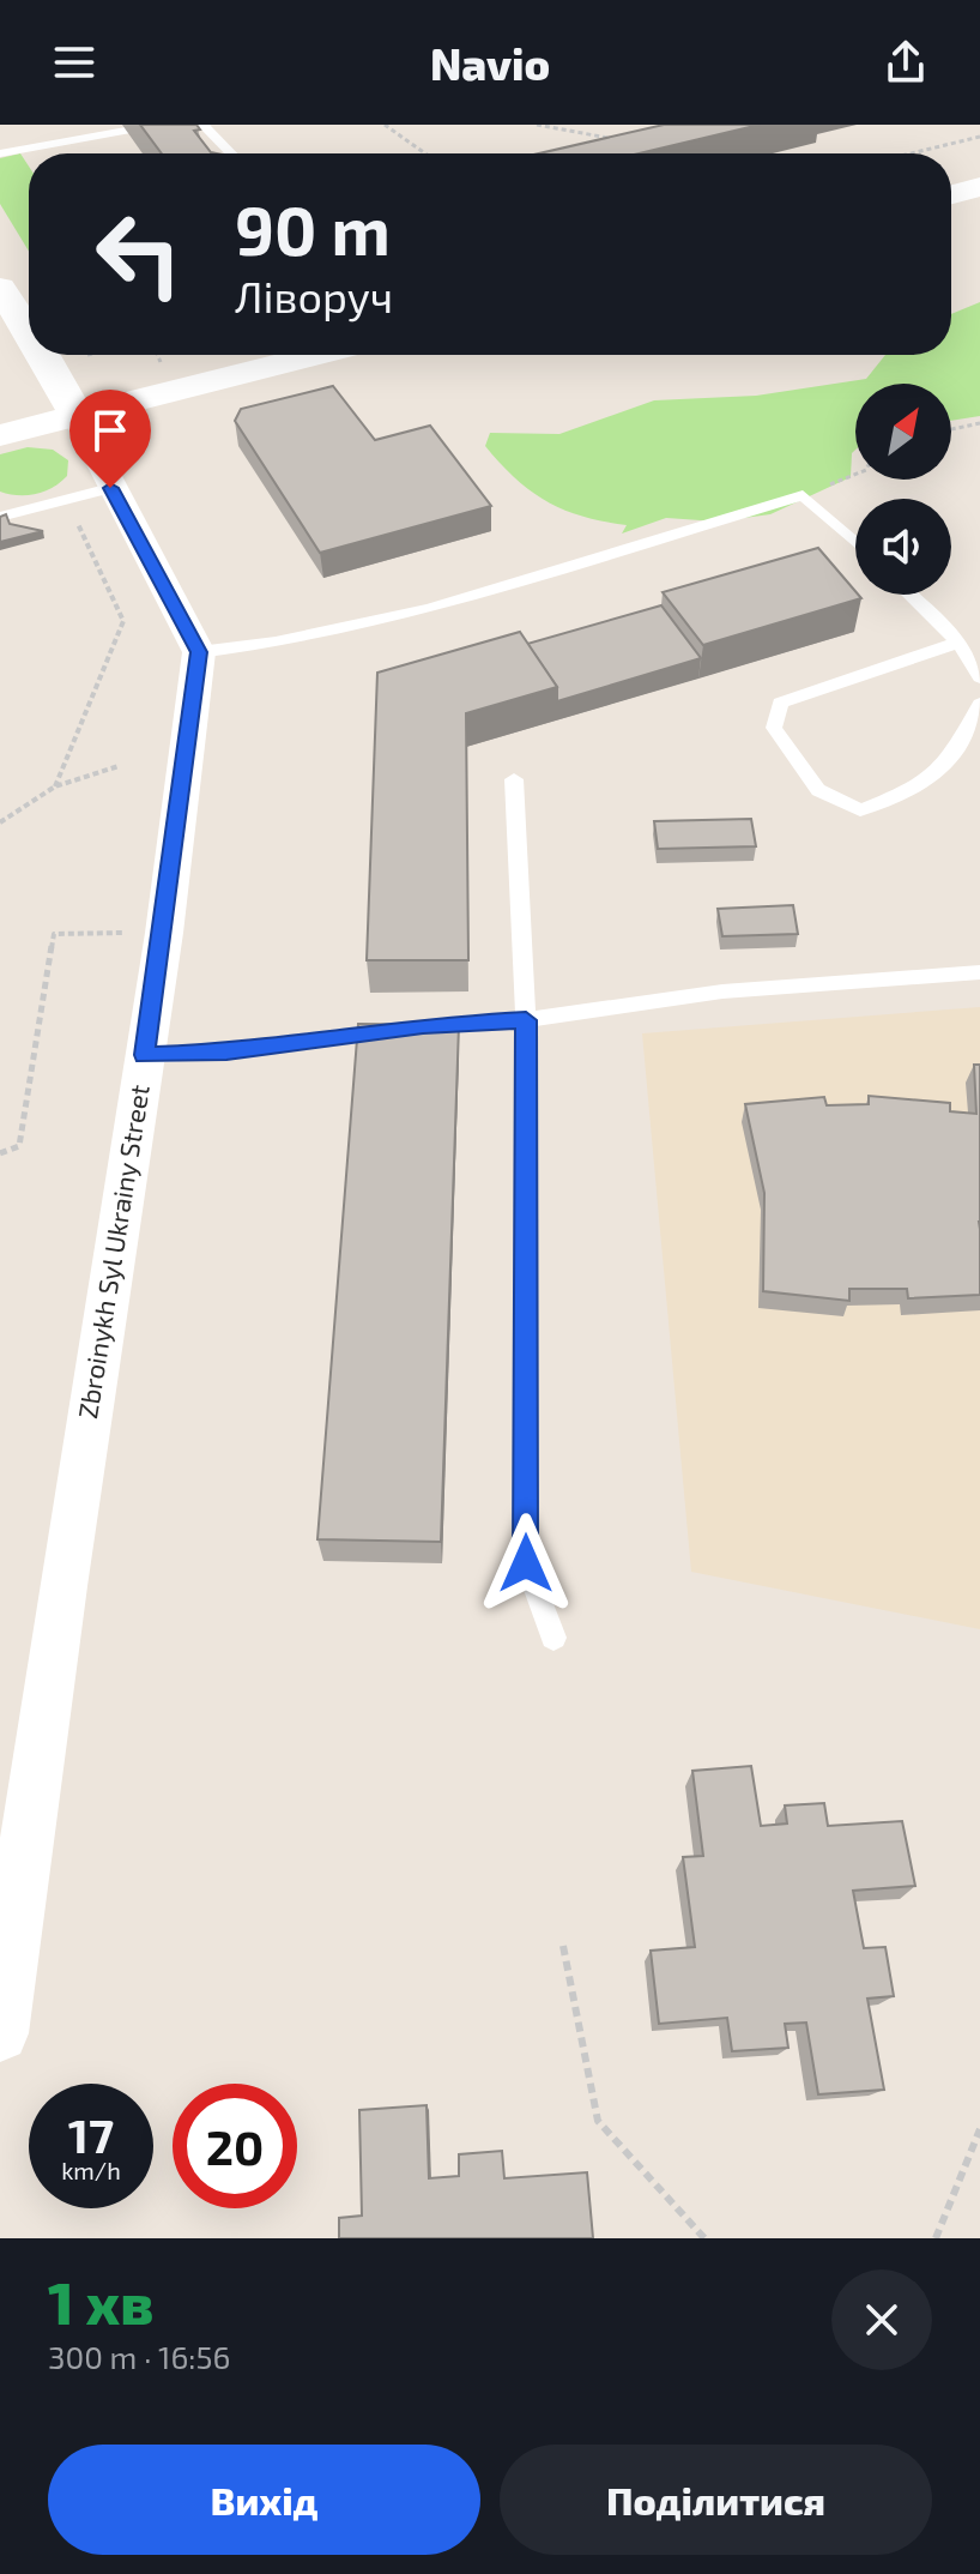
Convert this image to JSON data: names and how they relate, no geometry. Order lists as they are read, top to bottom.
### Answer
{
  "streets": {
    "street": ["Zbroinykh Syl Ukrainy Street"]
  },
  "north": "top right",
  "page": {
    "header": "Navio",
    "turn": ["90 m", "Ліворуч"],
    "speed": "17 km/h",
    "limit": "20",
    "heading": ["1 хв", "300 m · 16:56"],
    "buttons": ["Вихід", "Поділитися"]
  }
}
